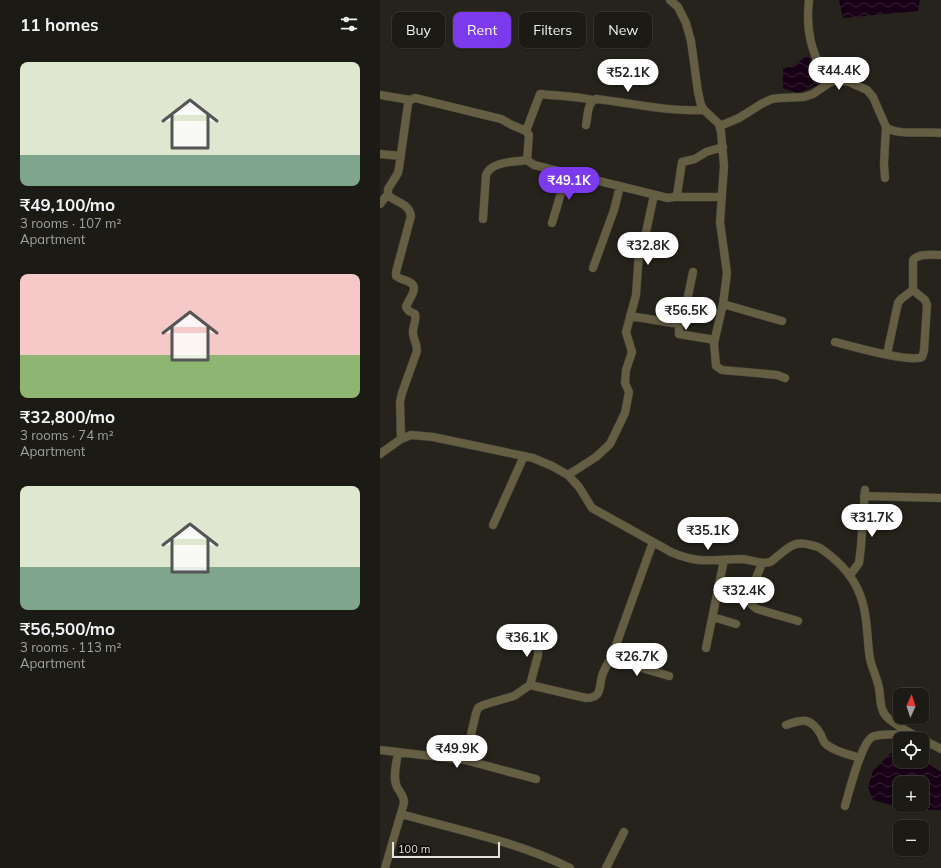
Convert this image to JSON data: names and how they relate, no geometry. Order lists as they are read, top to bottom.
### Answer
{
  "scale_bar": "100 m",
  "north": "top",
  "page": {
    "heading": "11 homes",
    "chip": [
      "Buy",
      "Rent",
      "Filters",
      "New"
    ],
    "list": [
      {
        "name": "₹49,100/mo",
        "note": "3 rooms · 107 m² · Apartment"
      },
      {
        "name": "₹32,800/mo",
        "note": "3 rooms · 74 m² · Apartment"
      },
      {
        "name": "₹56,500/mo",
        "note": "3 rooms · 113 m² · Apartment"
      }
    ],
    "price": [
      "₹44.4K",
      "₹52.1K",
      "₹49.1K",
      "₹32.8K",
      "₹56.5K",
      "₹31.7K",
      "₹35.1K",
      "₹32.4K",
      "₹36.1K",
      "₹26.7K",
      "₹49.9K"
    ],
    "map_buttons": ["+", "−"],
    "scale": "100 m"
  }
}
